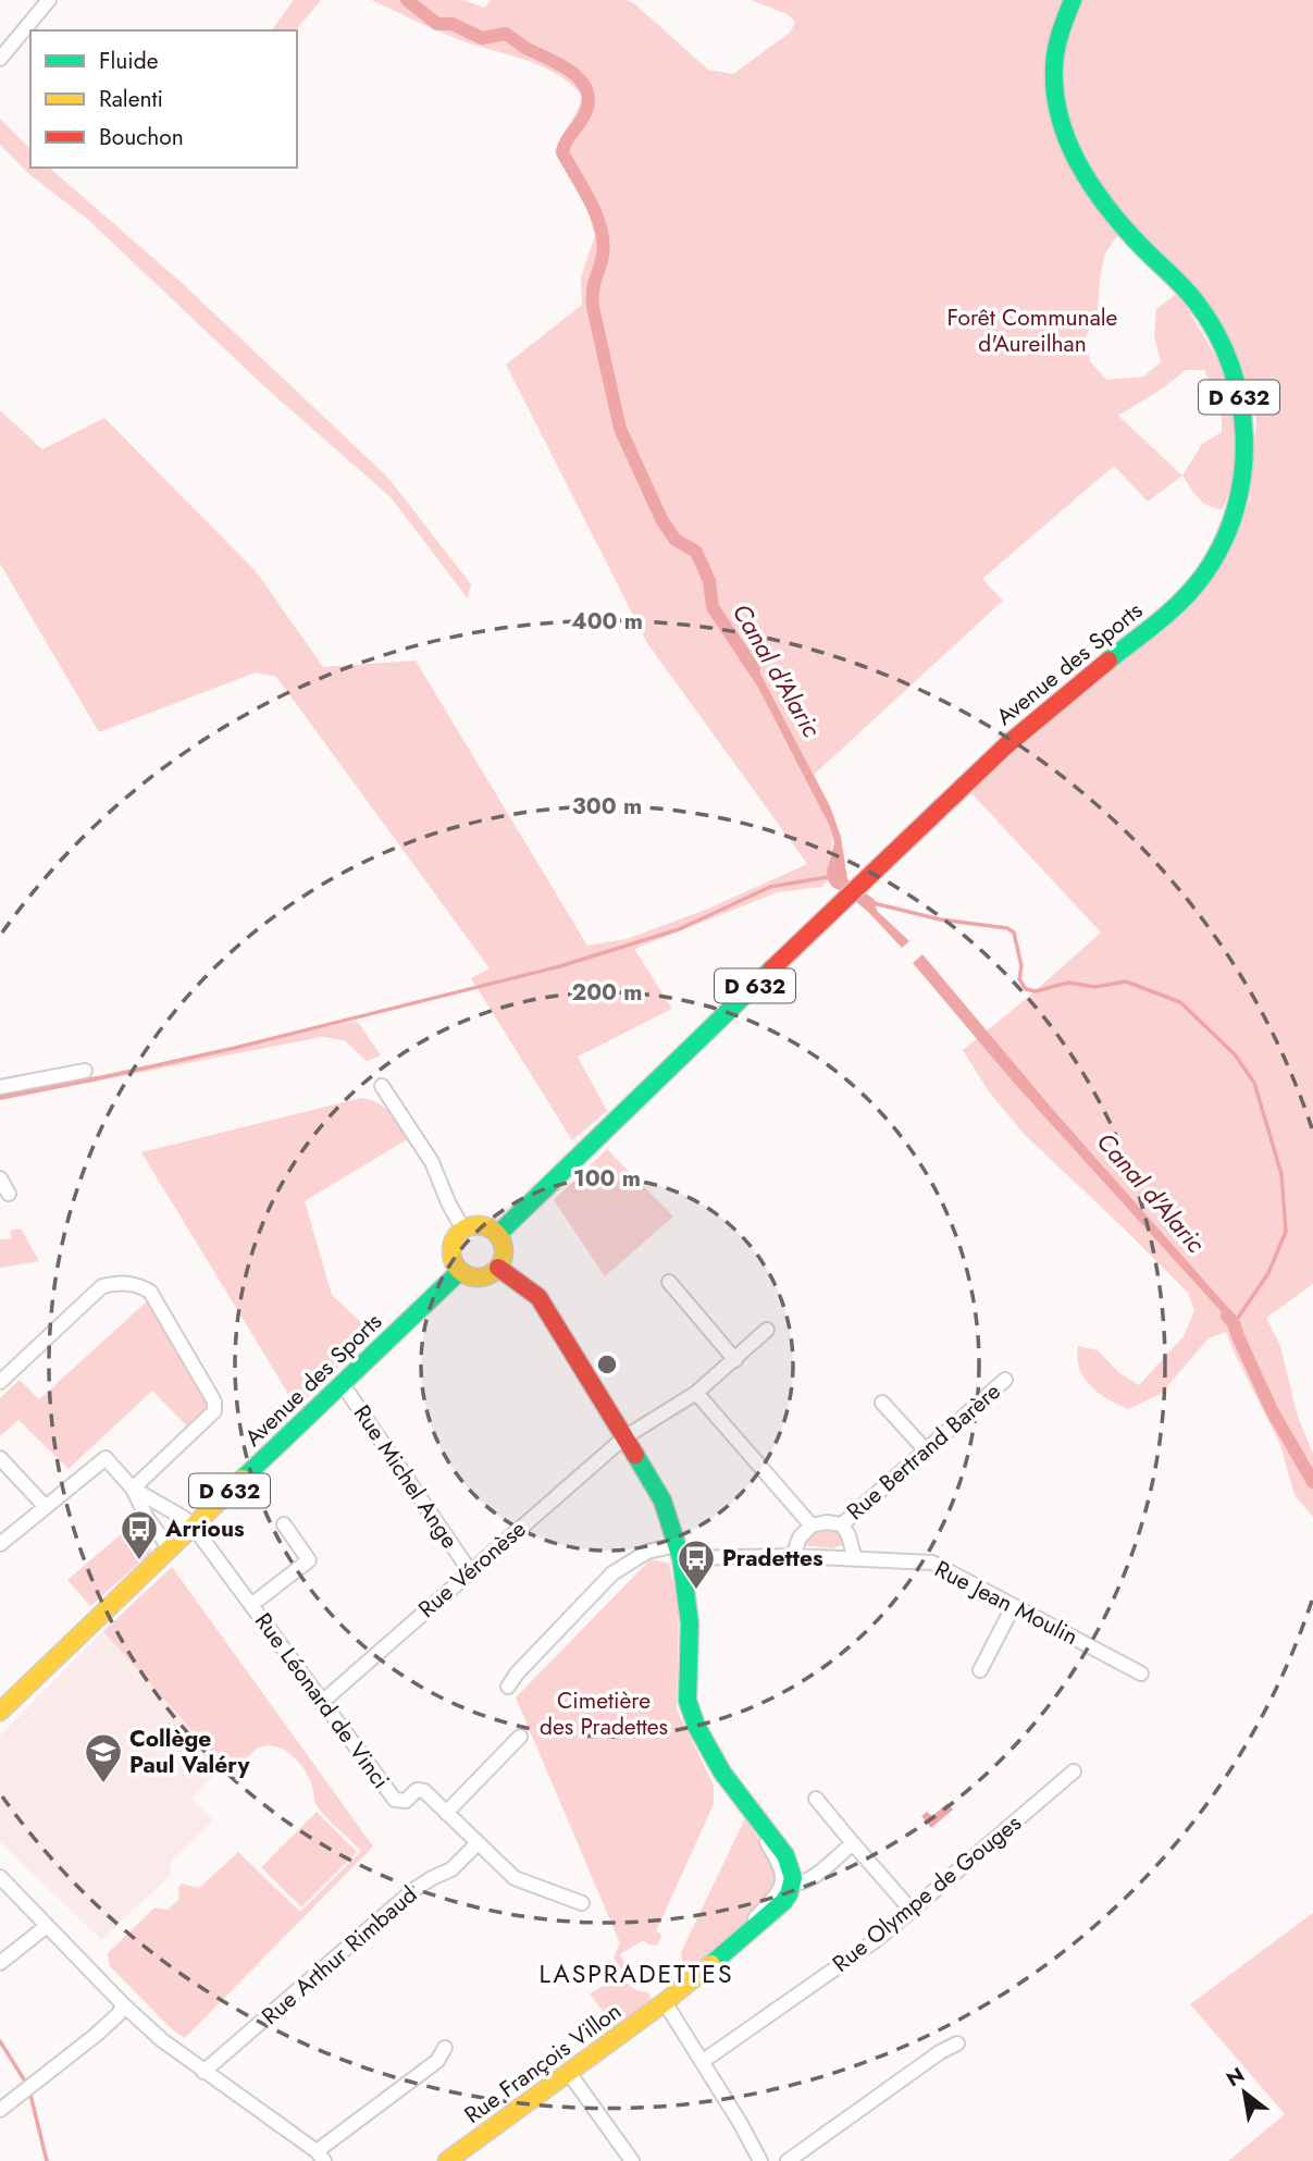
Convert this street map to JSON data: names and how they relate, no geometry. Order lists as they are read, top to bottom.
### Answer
{
  "streets": {
    "main road": ["D 632", "Avenue des Sports", "Rue François Villon"],
    "street": [
      "Rue Bertrand Barère",
      "Rue Michel Ange",
      "Rue Véronèse",
      "Rue Jean Moulin",
      "Rue Léonard de Vinci",
      "Rue Olympe de Gouges",
      "Rue Arthur Rimbaud"
    ]
  },
  "crossings": [
    ["Avenue des Sports", "Rue Michel Ange"],
    ["Avenue des Sports", "Rue Léonard de Vinci"],
    ["Rue Bertrand Barère", "Rue Jean Moulin"],
    ["Rue Michel Ange", "Rue Véronèse"],
    ["Rue Véronèse", "Rue Léonard de Vinci"],
    ["Rue Léonard de Vinci", "Rue Arthur Rimbaud"]
  ],
  "districts": ["LASPRADETTES"],
  "water": ["Canal d'Alaric"],
  "parks": ["Forêt Communale d'Aureilhan", "Cimetière des Pradettes"],
  "places": {
    "bus stop": ["Arrious", "Pradettes"],
    "school or university": ["Collège Paul Valéry"]
  },
  "legend": ["Fluide", "Ralenti", "Bouchon"],
  "north": "top left",
  "rings": [
    "400 m",
    "300 m",
    "200 m",
    "100 m"
  ]
}
